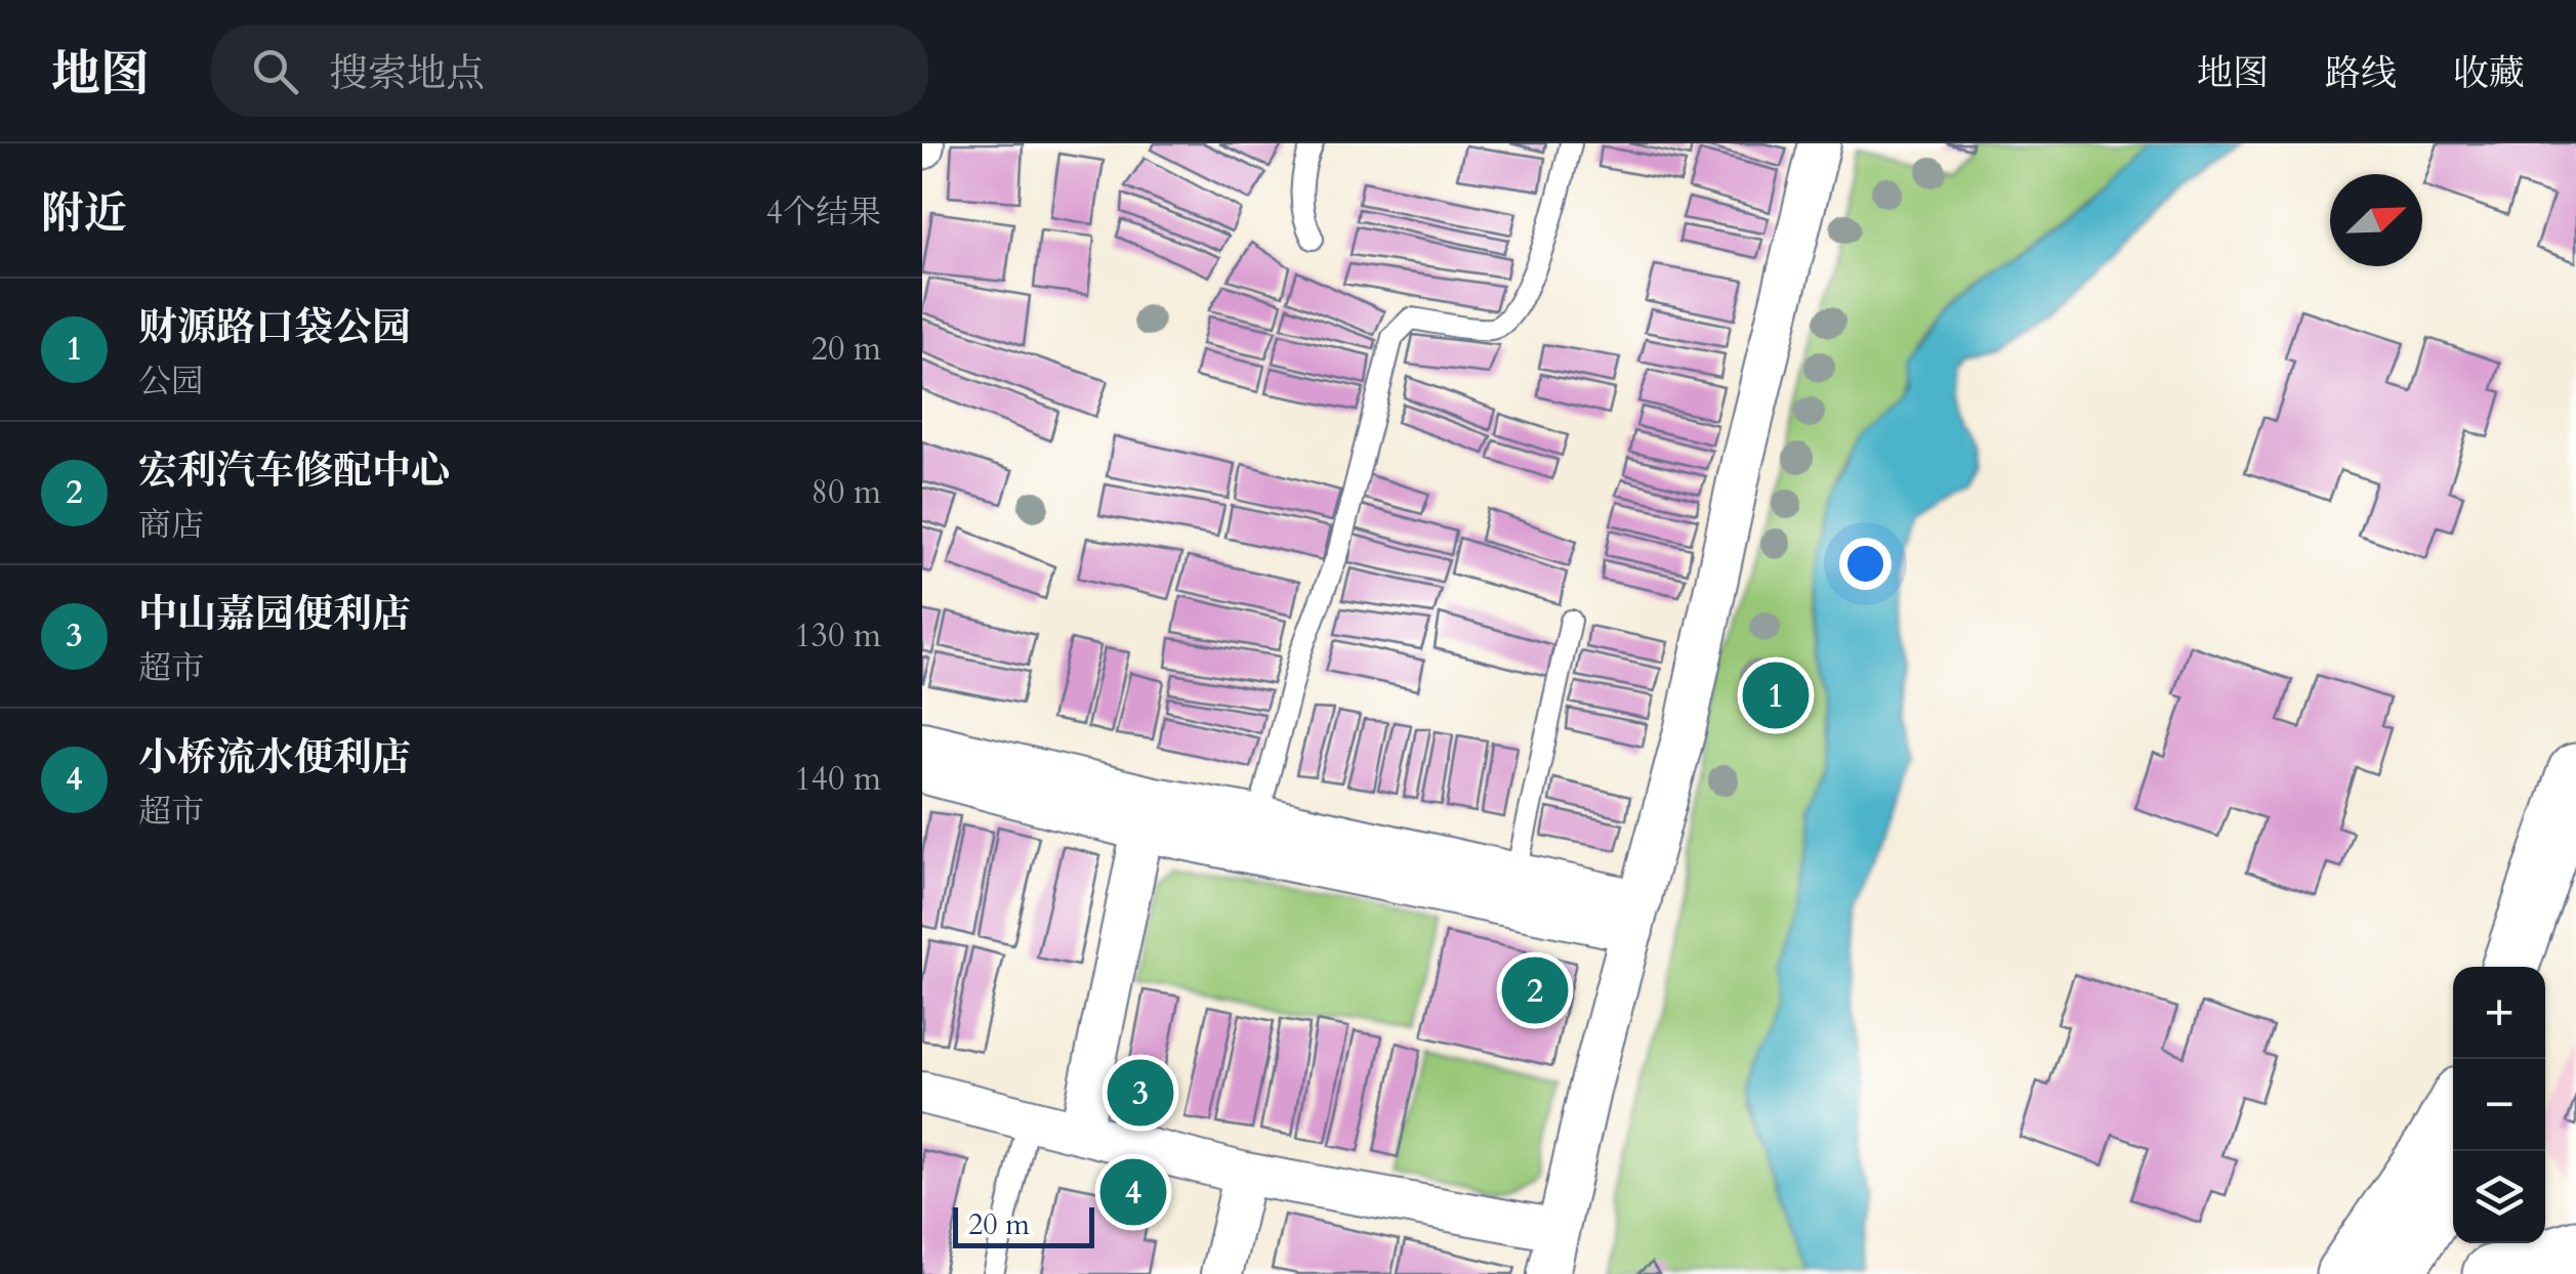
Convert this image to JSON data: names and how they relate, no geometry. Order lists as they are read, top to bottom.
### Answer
{
  "scale_bar": "20 m",
  "north": "top right",
  "page": {
    "header": "地图",
    "search": "搜索地点",
    "nav": ["地图", "路线", "收藏"],
    "heading": ["附近", "4个结果"],
    "list": [
      {
        "mark": "1",
        "name": "财源路口袋公园",
        "note": "公园",
        "value": "20 m"
      },
      {
        "mark": "2",
        "name": "宏利汽车修配中心",
        "note": "商店",
        "value": "80 m"
      },
      {
        "mark": "3",
        "name": "中山嘉园便利店",
        "note": "超市",
        "value": "130 m"
      },
      {
        "mark": "4",
        "name": "小桥流水便利店",
        "note": "超市",
        "value": "140 m"
      }
    ],
    "pins": [
      "1",
      "2",
      "3",
      "4"
    ],
    "map_buttons": ["+", "−"],
    "scale": "20 m"
  }
}
